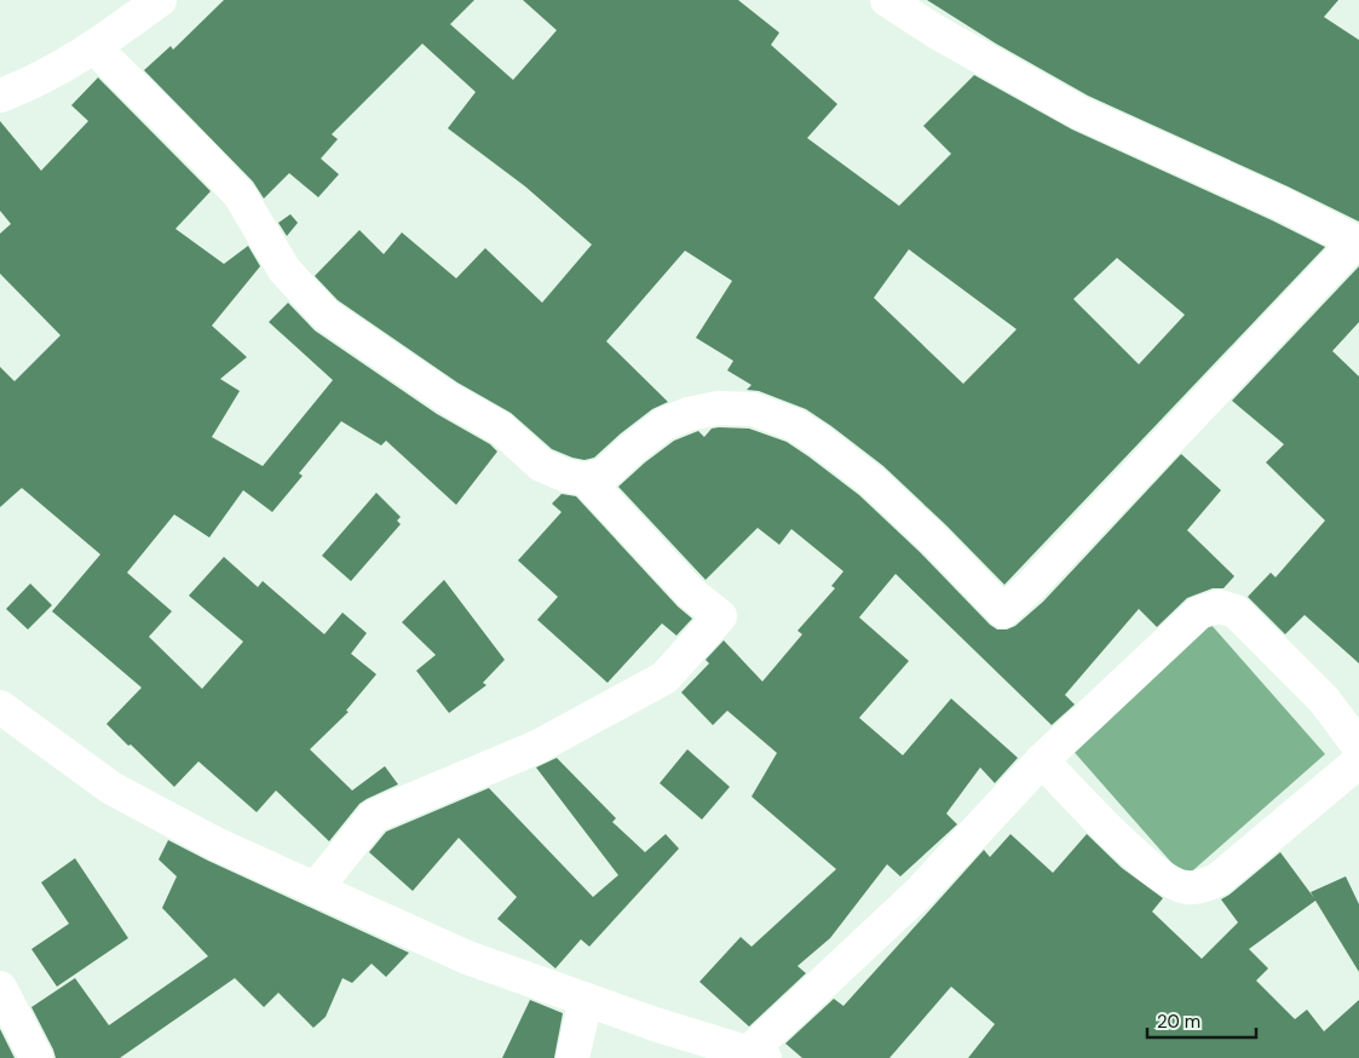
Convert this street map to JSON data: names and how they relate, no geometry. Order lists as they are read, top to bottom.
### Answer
{
  "scale_bar": "20 m"
}
